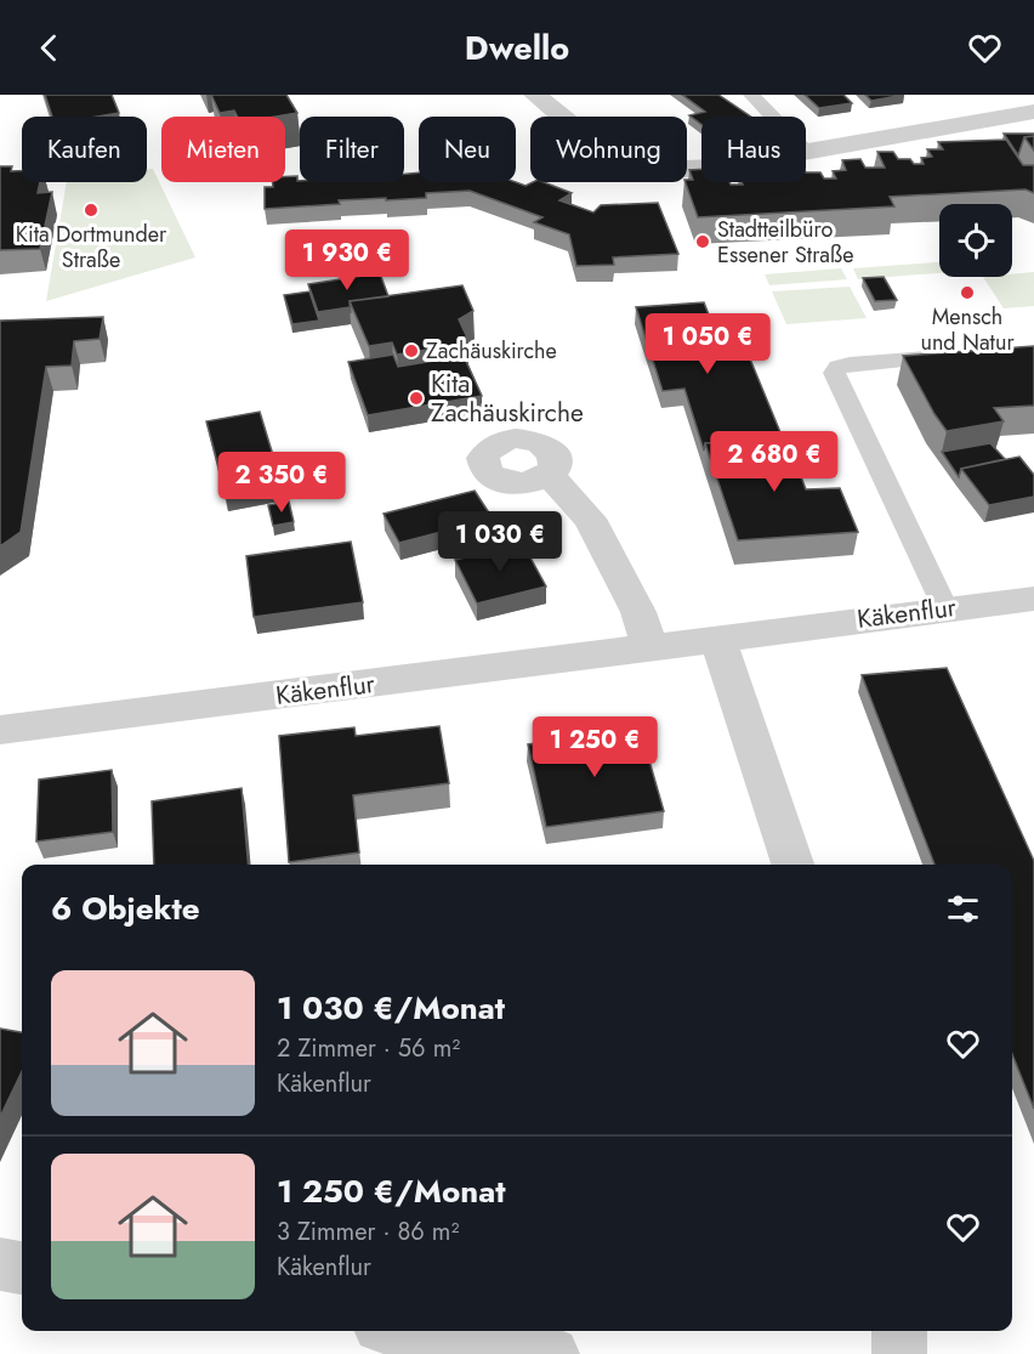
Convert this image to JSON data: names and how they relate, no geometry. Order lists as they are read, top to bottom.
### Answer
{
  "streets": {
    "street": ["Käkenflur"]
  },
  "places": [
    "Kita Dortmunder Straße",
    "Stadtteilbüro Essener Straße",
    "Mensch und Natur",
    "Zachäuskirche",
    "Kita Zachäuskirche"
  ],
  "page": {
    "header": "Dwello",
    "chip": [
      "Kaufen",
      "Mieten",
      "Filter",
      "Neu",
      "Wohnung",
      "Haus"
    ],
    "price": [
      "1 930 €",
      "1 050 €",
      "2 680 €",
      "2 350 €",
      "1 030 €",
      "1 250 €"
    ],
    "heading": "6 Objekte",
    "list": [
      {
        "name": "1 030 €/Monat",
        "note": "2 Zimmer · 56 m² · Käkenflur"
      },
      {
        "name": "1 250 €/Monat",
        "note": "3 Zimmer · 86 m² · Käkenflur"
      }
    ]
  }
}
